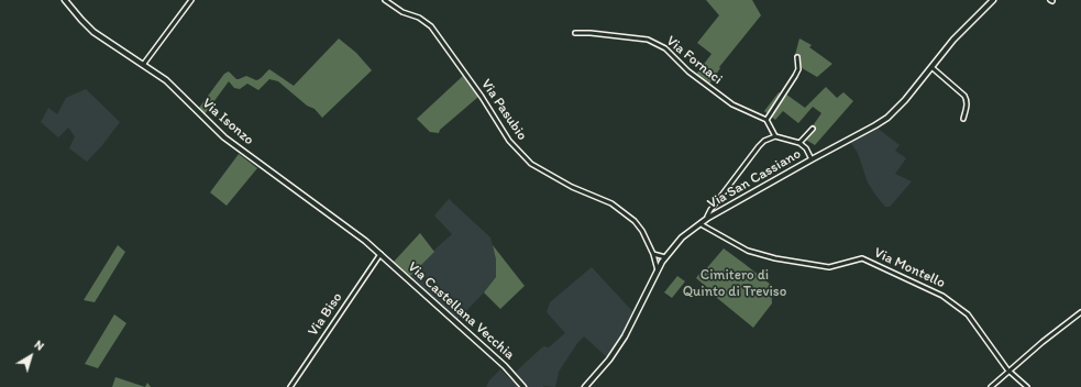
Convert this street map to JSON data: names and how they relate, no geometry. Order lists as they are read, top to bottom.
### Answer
{
  "streets": {
    "main road": ["Via Isonzo", "Via San Cassiano", "Via Castellana Vecchia"],
    "street": [
      "Via Fornaci",
      "Via Pasubio",
      "Via Montello",
      "Via Biso"
    ]
  },
  "crossings": [
    ["Via Pasubio", "Via San Cassiano"],
    ["Via Isonzo", "Via Castellana Vecchia"],
    ["Via Isonzo", "Via Biso"],
    ["Via San Cassiano", "Via Montello"],
    ["Via Castellana Vecchia", "Via Biso"]
  ],
  "parks": ["Cimitero di Quinto di Treviso"],
  "north": "top right"
}
